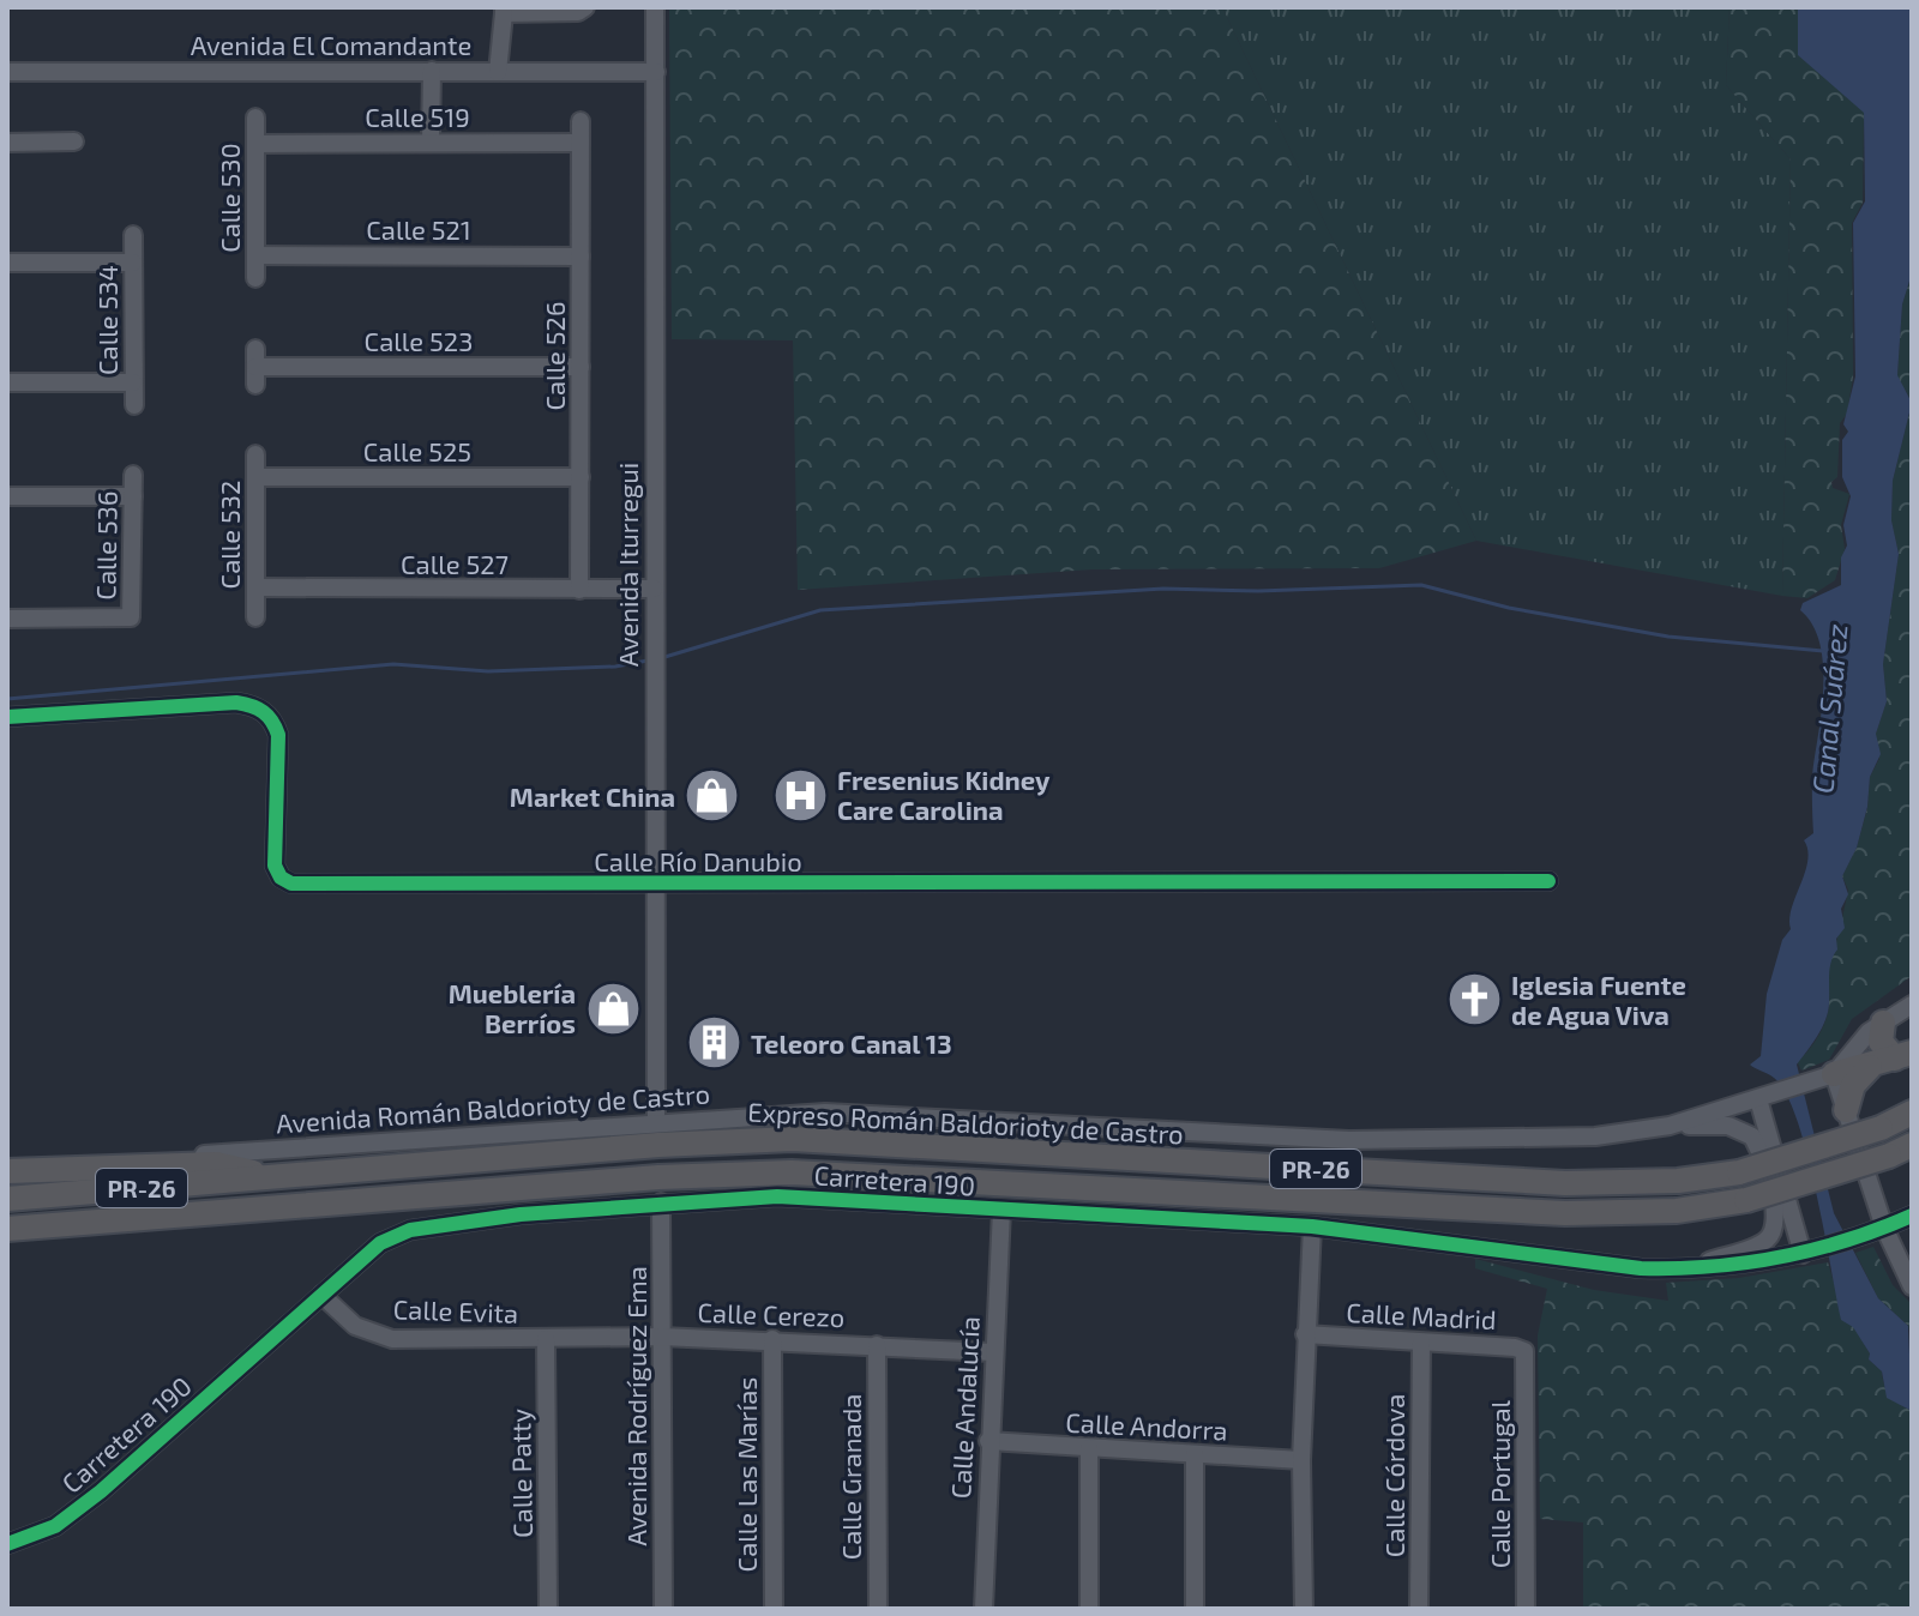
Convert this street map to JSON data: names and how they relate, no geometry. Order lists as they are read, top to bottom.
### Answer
{
  "streets": {
    "highway": ["Expreso Román Baldorioty de Castro", "PR-26"],
    "street": [
      "Avenida El Comandante",
      "Calle 519",
      "Calle 530",
      "Calle 521",
      "Calle 534",
      "Calle 523",
      "Calle 526",
      "Calle 525",
      "Calle 532",
      "Calle 536",
      "Calle 527",
      "Avenida Iturregui",
      "Calle Río Danubio",
      "Avenida Román Baldorioty de Castro",
      "Carretera 190",
      "Calle Evita",
      "Calle Cerezo",
      "Calle Madrid",
      "Avenida Rodríguez Ema",
      "Calle Andalucía",
      "Calle Andorra",
      "Calle Patty",
      "Calle Las Marías",
      "Calle Córdova",
      "Calle Granada",
      "Calle Portugal"
    ]
  },
  "crossings": [
    ["Avenida El Comandante", "Avenida Iturregui"],
    ["Calle 519", "Calle 530"],
    ["Calle 519", "Calle 526"],
    ["Calle 530", "Calle 521"],
    ["Calle 521", "Calle 526"],
    ["Calle 523", "Calle 526"],
    ["Calle 526", "Calle 525"],
    ["Calle 526", "Calle 527"],
    ["Calle 525", "Calle 532"],
    ["Calle 532", "Calle 527"],
    ["Calle 527", "Avenida Iturregui"],
    ["Avenida Iturregui", "Calle Río Danubio"],
    ["Avenida Iturregui", "Avenida Román Baldorioty de Castro"],
    ["Carretera 190", "Calle Evita"],
    ["Carretera 190", "Avenida Rodríguez Ema"],
    ["Carretera 190", "Calle Andalucía"],
    ["Calle Evita", "Calle Cerezo"],
    ["Calle Evita", "Calle Patty"],
    ["Calle Cerezo", "Avenida Rodríguez Ema"],
    ["Calle Cerezo", "Calle Andalucía"],
    ["Calle Cerezo", "Calle Patty"],
    ["Calle Cerezo", "Calle Las Marías"],
    ["Calle Cerezo", "Calle Granada"],
    ["Calle Madrid", "Calle Córdova"],
    ["Calle Madrid", "Calle Portugal"],
    ["Calle Andalucía", "Calle Andorra"]
  ],
  "water": ["Canal Suárez"],
  "places": {
    "hospital": ["Fresenius Kidney Care Carolina"],
    "shop": ["Market China", "Mueblería Berríos"],
    "church": ["Iglesia Fuente de Agua Viva"],
    "building": ["Teleoro Canal 13"]
  }
}
